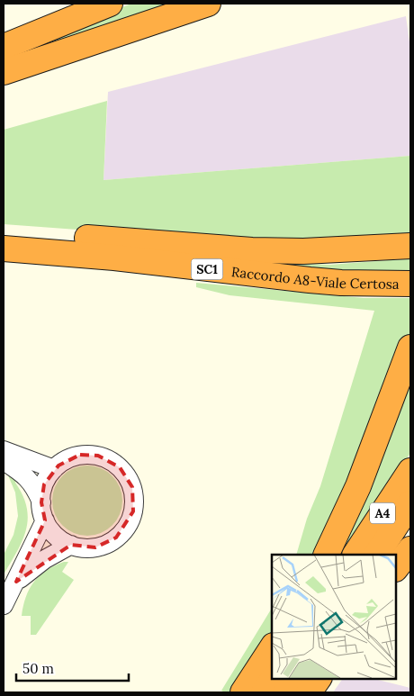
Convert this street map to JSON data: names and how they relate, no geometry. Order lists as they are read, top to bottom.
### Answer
{
  "streets": {
    "highway": ["SC1", "Raccordo A8-Viale Certosa", "A4"]
  },
  "scale_bar": "50 m"
}
